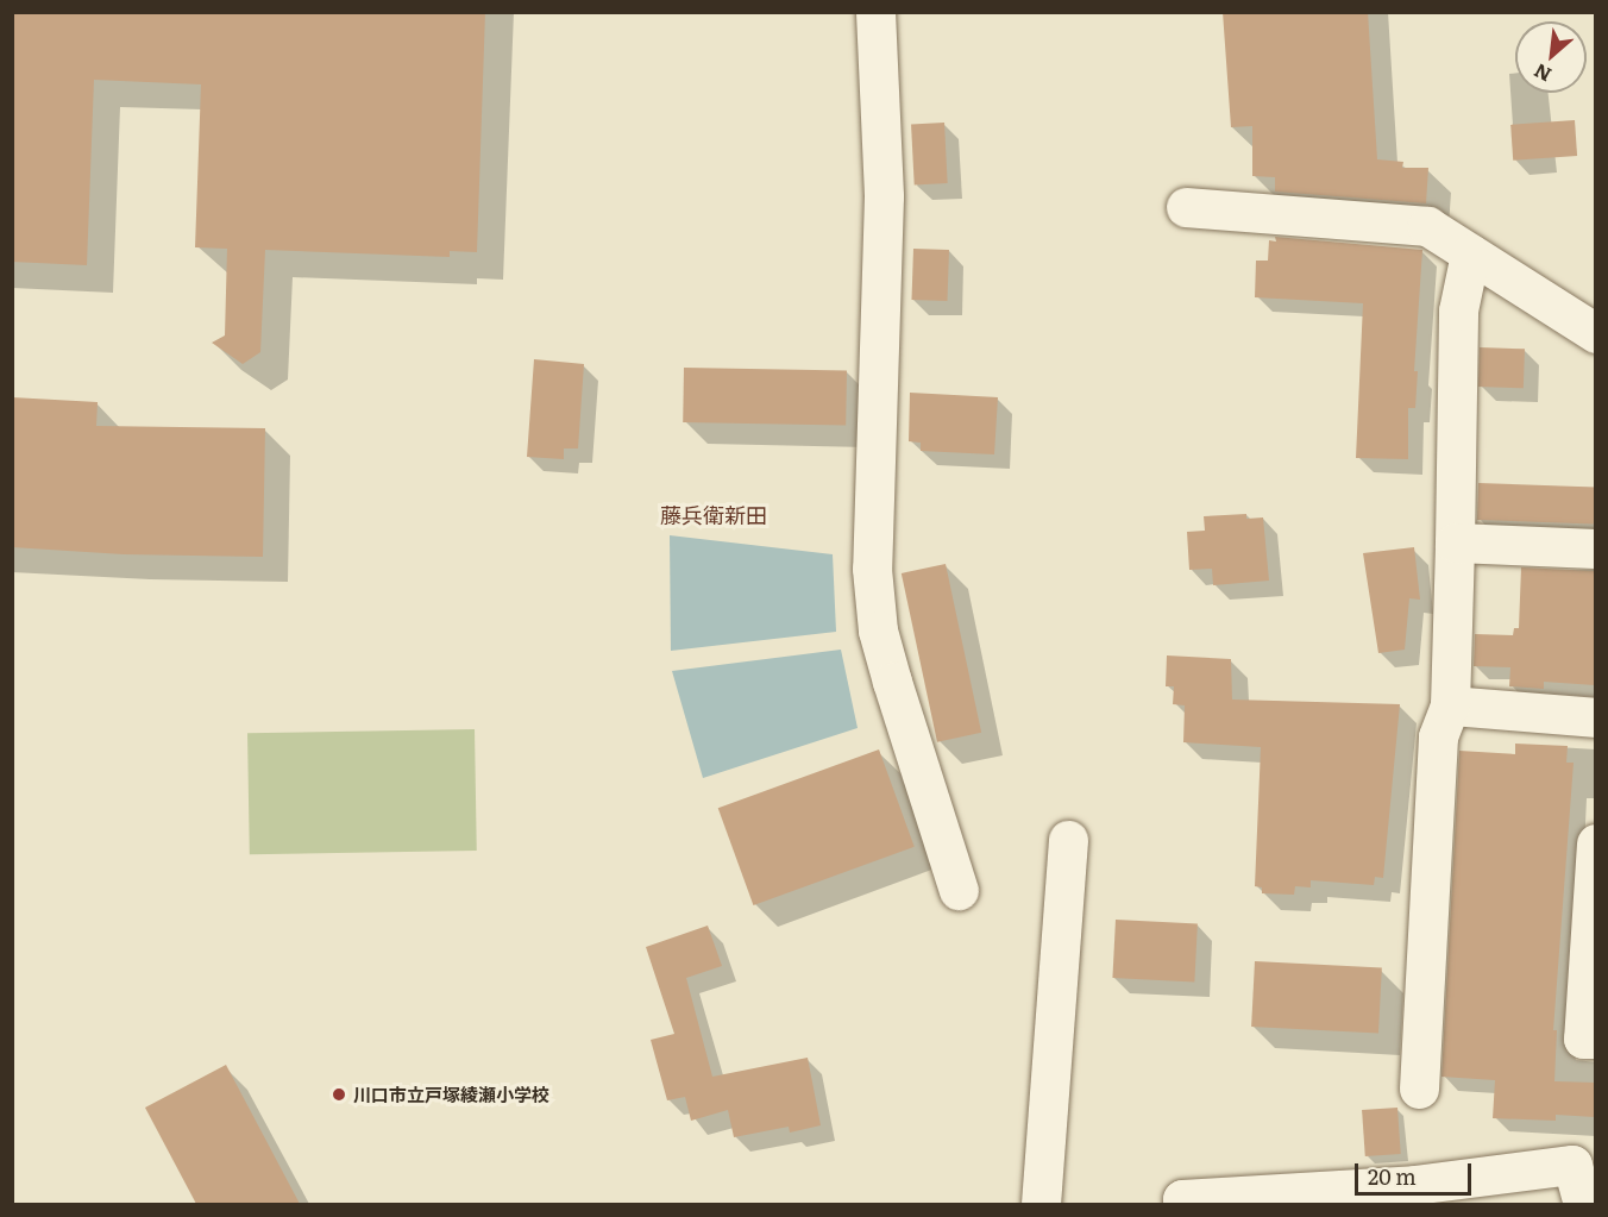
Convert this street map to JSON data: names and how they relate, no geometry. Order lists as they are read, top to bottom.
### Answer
{
  "districts": ["藤兵衛新田"],
  "places": ["川口市立戸塚綾瀬小学校"],
  "scale_bar": "20 m",
  "north": "bottom left"
}
